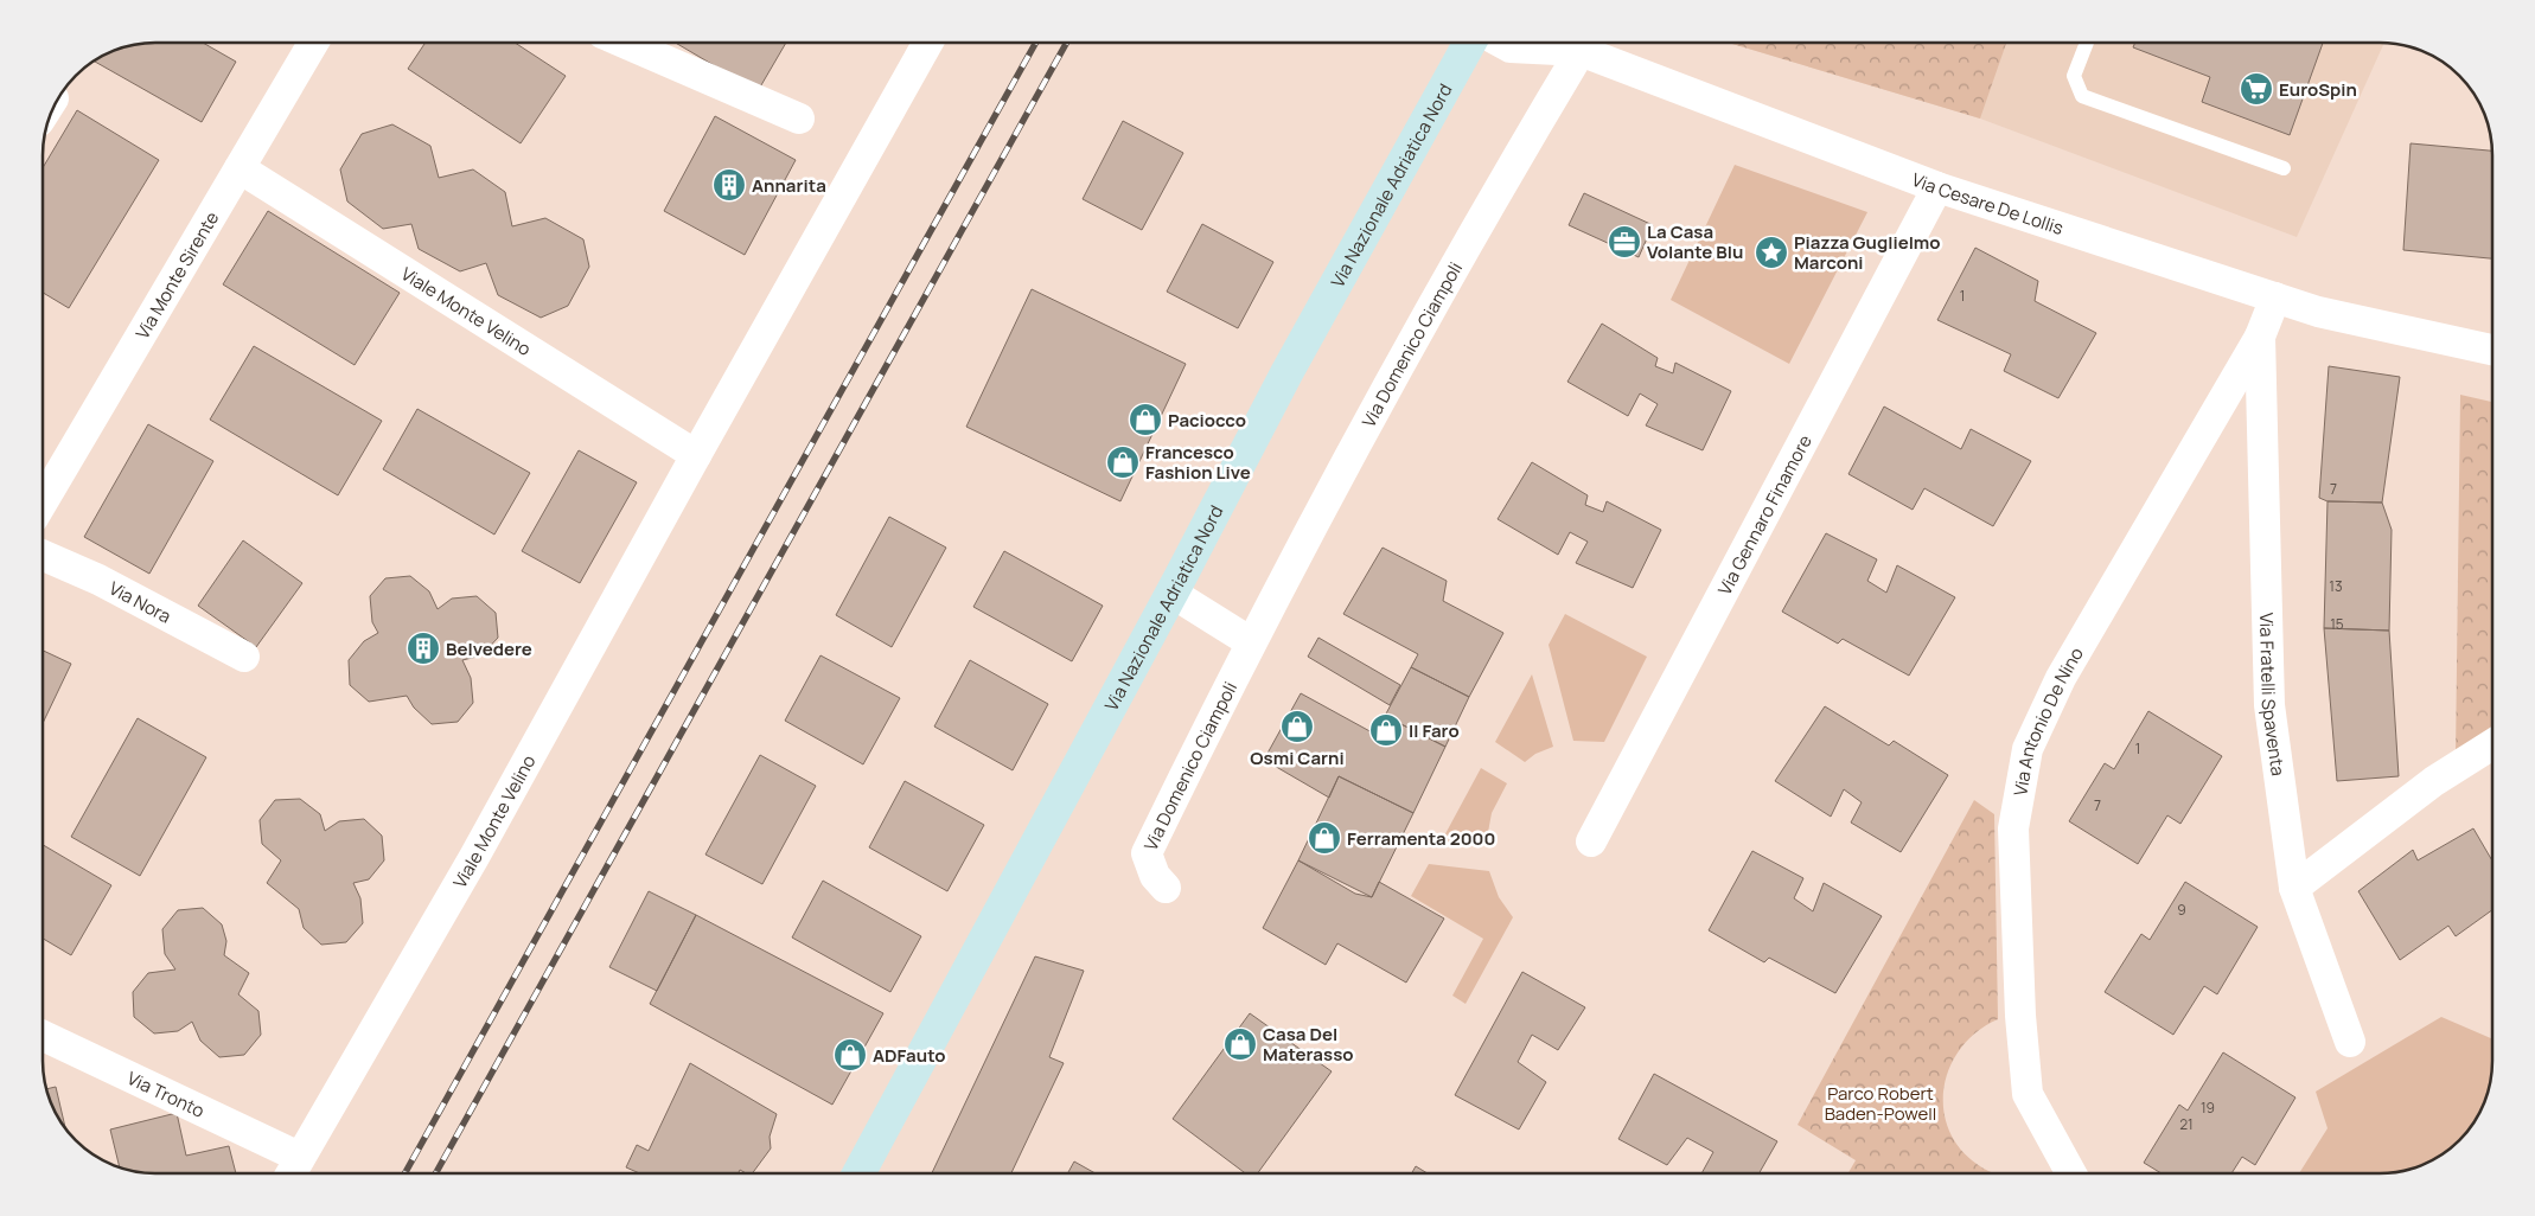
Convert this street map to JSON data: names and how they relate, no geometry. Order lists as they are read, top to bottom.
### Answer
{
  "streets": {
    "main road": ["Via Nazionale Adriatica Nord"],
    "street": [
      "Via Cesare De Lollis",
      "Via Monte Sirente",
      "Viale Monte Velino",
      "Via Domenico Ciampoli",
      "Via Gennaro Finamore",
      "Via Nora",
      "Via Fratelli Spaventa",
      "Via Antonio De Nino",
      "Via Tronto"
    ]
  },
  "crossings": [
    ["Via Cesare De Lollis", "Via Gennaro Finamore"],
    ["Via Cesare De Lollis", "Via Antonio De Nino"],
    ["Via Monte Sirente", "Viale Monte Velino"],
    ["Viale Monte Velino", "Via Tronto"],
    ["Via Fratelli Spaventa", "Via Antonio De Nino"]
  ],
  "parks": ["Parco Robert Baden-Powell"],
  "places": {
    "supermarket": ["EuroSpin"],
    "building": ["Annarita", "Belvedere"],
    "office": ["La Casa Volante Blu"],
    "place": ["Piazza Guglielmo Marconi"],
    "shop": [
      "Paciocco",
      "Francesco Fashion Live",
      "Osmi Carni",
      "Il Faro",
      "Ferramenta 2000",
      "Casa Del Materasso",
      "ADFauto"
    ]
  },
  "house_numbers": [
    "1",
    "7",
    "13",
    "15",
    "1",
    "7",
    "9",
    "19",
    "21"
  ]
}
